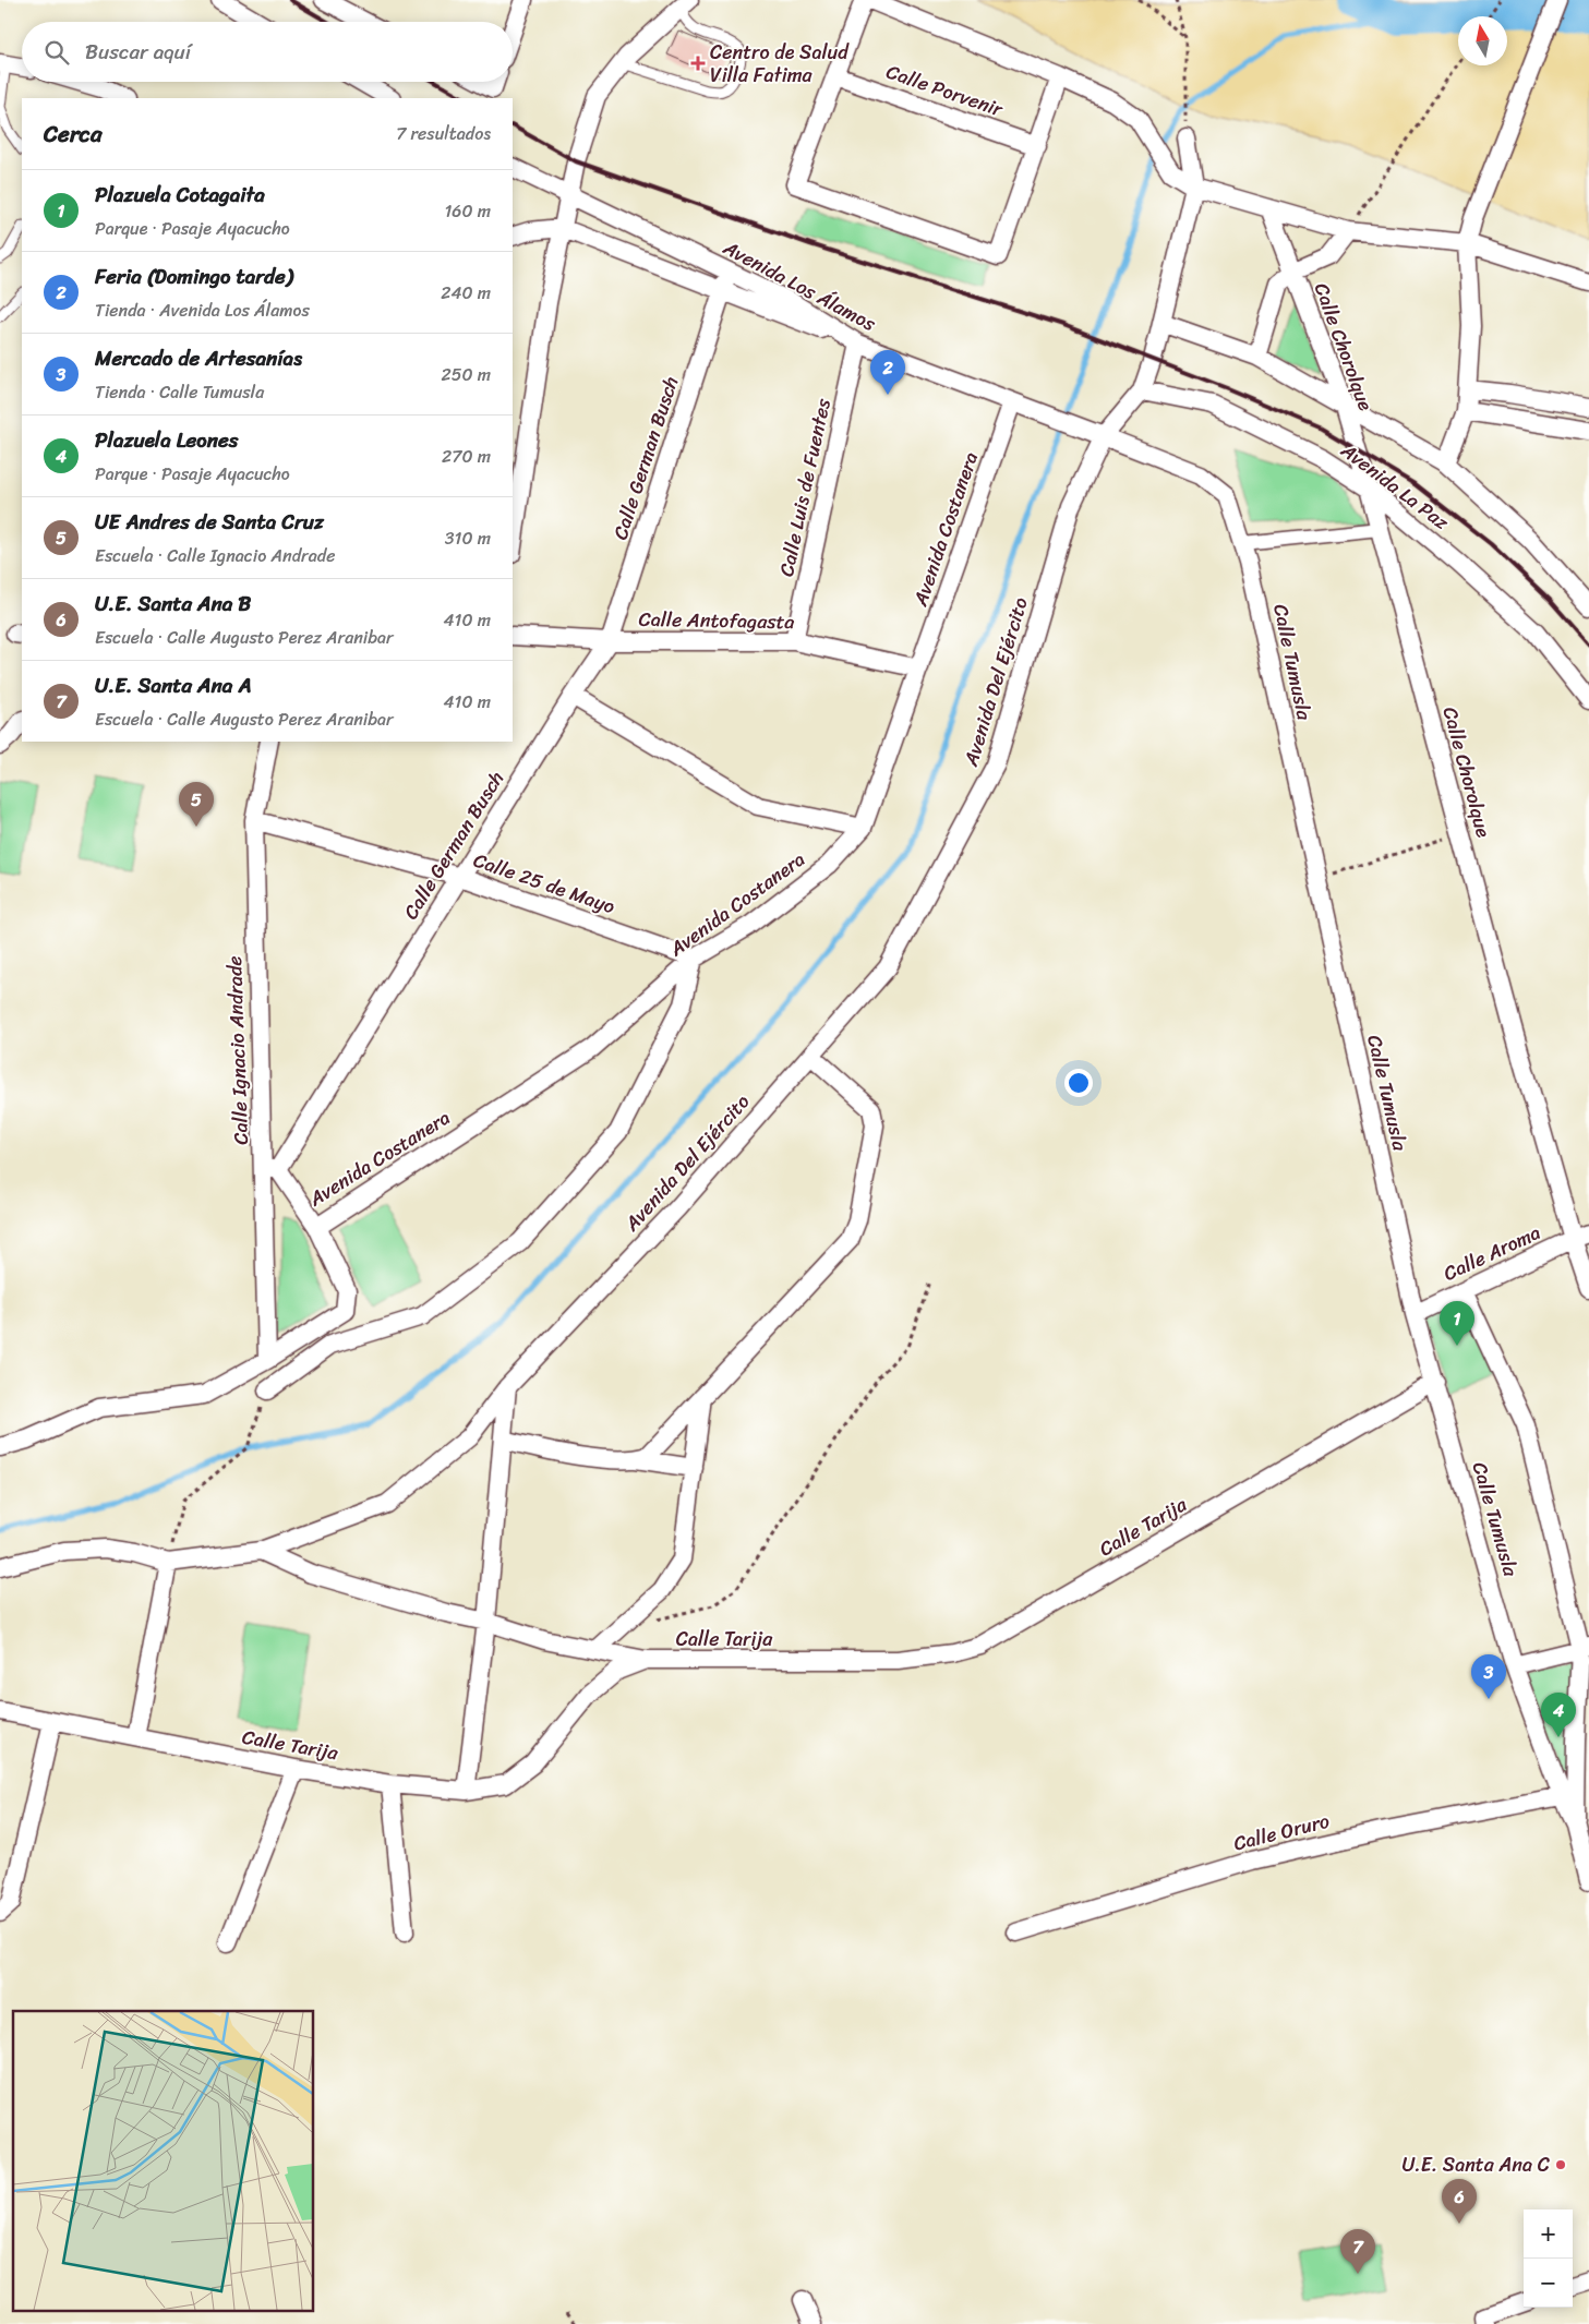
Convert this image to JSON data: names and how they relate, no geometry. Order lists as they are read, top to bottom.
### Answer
{
  "streets": {
    "street": [
      "Calle Porvenir",
      "Avenida Los Álamos",
      "Calle Chorolque",
      "Calle German Busch",
      "Avenida La Paz",
      "Calle Luis de Fuentes",
      "Avenida Costanera",
      "Calle Antofagasta",
      "Calle Tumusla",
      "Avenida Del Ejército",
      "Calle 25 de Mayo",
      "Calle Ignacio Andrade",
      "Calle Aroma",
      "Calle Tarija",
      "Calle Oruro"
    ]
  },
  "crossings": [
    ["Avenida Los Álamos", "Calle German Busch"],
    ["Avenida Los Álamos", "Calle Luis de Fuentes"],
    ["Avenida Los Álamos", "Avenida Costanera"],
    ["Avenida Los Álamos", "Calle Tumusla"],
    ["Avenida Los Álamos", "Avenida Del Ejército"],
    ["Calle Chorolque", "Avenida La Paz"],
    ["Calle Chorolque", "Calle Aroma"],
    ["Calle German Busch", "Avenida Costanera"],
    ["Calle German Busch", "Calle Antofagasta"],
    ["Calle German Busch", "Calle 25 de Mayo"],
    ["Calle German Busch", "Calle Ignacio Andrade"],
    ["Calle Luis de Fuentes", "Calle Antofagasta"],
    ["Avenida Costanera", "Calle Antofagasta"],
    ["Avenida Costanera", "Calle 25 de Mayo"],
    ["Avenida Costanera", "Calle Ignacio Andrade"],
    ["Calle Tumusla", "Avenida Del Ejército"],
    ["Calle Tumusla", "Calle Aroma"],
    ["Calle Tumusla", "Calle Tarija"],
    ["Calle Tumusla", "Calle Oruro"],
    ["Calle 25 de Mayo", "Calle Ignacio Andrade"]
  ],
  "places": {
    "health": ["Centro de Salud Villa Fatima"],
    "other": ["U.E. Santa Ana C"]
  },
  "north": "top",
  "page": {
    "search": "Buscar aquí",
    "heading": ["Cerca", "7 resultados"],
    "list": [
      {
        "mark": "1",
        "name": "Plazuela Cotagaita",
        "note": "Parque · Pasaje Ayacucho",
        "value": "160 m"
      },
      {
        "mark": "2",
        "name": "Feria (Domingo tarde)",
        "note": "Tienda · Avenida Los Álamos",
        "value": "240 m"
      },
      {
        "mark": "3",
        "name": "Mercado de Artesanías",
        "note": "Tienda · Calle Tumusla",
        "value": "250 m"
      },
      {
        "mark": "4",
        "name": "Plazuela Leones",
        "note": "Parque · Pasaje Ayacucho",
        "value": "270 m"
      },
      {
        "mark": "5",
        "name": "UE Andres de Santa Cruz",
        "note": "Escuela · Calle Ignacio Andrade",
        "value": "310 m"
      },
      {
        "mark": "6",
        "name": "U.E. Santa Ana B",
        "note": "Escuela · Calle Augusto Perez Aranibar",
        "value": "410 m"
      },
      {
        "mark": "7",
        "name": "U.E. Santa Ana A",
        "note": "Escuela · Calle Augusto Perez Aranibar",
        "value": "410 m"
      }
    ],
    "pins": [
      "2",
      "5",
      "1",
      "3",
      "4",
      "6",
      "7"
    ],
    "map_buttons": ["+", "−"]
  }
}
